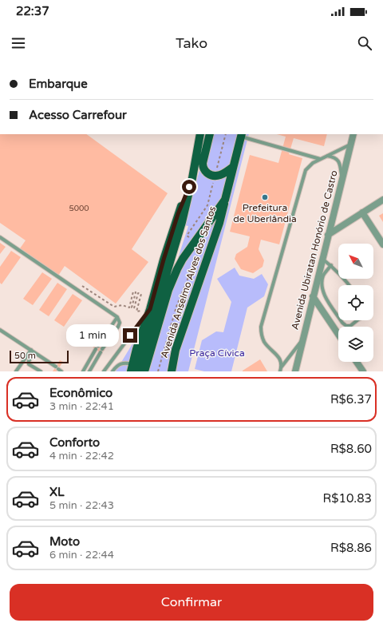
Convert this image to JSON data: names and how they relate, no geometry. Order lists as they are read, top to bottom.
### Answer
{
  "streets": {
    "main road": ["Avenida Anselmo Alves dos Santos"],
    "street": ["Avenida Ubiratan Honório de Castro"]
  },
  "parks": ["Praça Cívica"],
  "places": ["Prefeitura de Uberlândia"],
  "house_numbers": ["5000"],
  "scale_bar": "50 m",
  "north": "top left",
  "page": {
    "status": "22:37",
    "header": "Tako",
    "banner": ["Embarque", "Acesso Carrefour"],
    "bubble": "1 min",
    "scale": "50 m",
    "list": [
      {
        "name": "Econômico",
        "note": "3 min · 22:41",
        "value": "R$6.37"
      },
      {
        "name": "Conforto",
        "note": "4 min · 22:42",
        "value": "R$8.60"
      },
      {
        "name": "XL",
        "note": "5 min · 22:43",
        "value": "R$10.83"
      },
      {
        "name": "Moto",
        "note": "6 min · 22:44",
        "value": "R$8.86"
      }
    ],
    "buttons": "Confirmar"
  }
}
